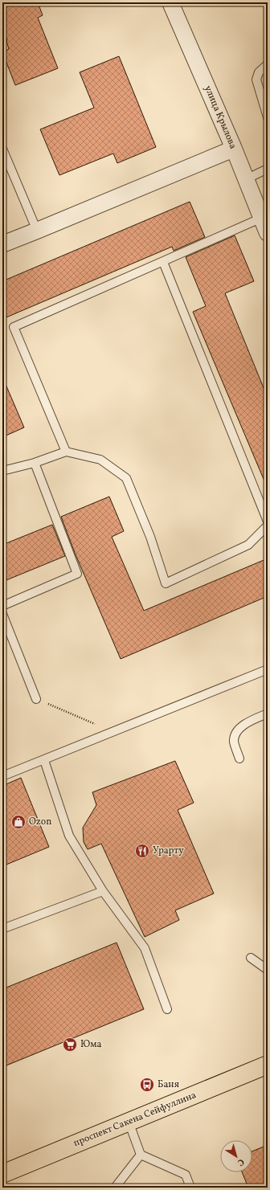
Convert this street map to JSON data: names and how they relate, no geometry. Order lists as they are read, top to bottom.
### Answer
{
  "streets": {
    "main road": ["проспект Сакена Сейфуллина"],
    "street": ["улица Крылова"]
  },
  "places": {
    "shop": ["Ozon"],
    "restaurant": ["Урарту"],
    "supermarket": ["Юма"],
    "bus stop": ["Баня"]
  },
  "north": "bottom right"
}
